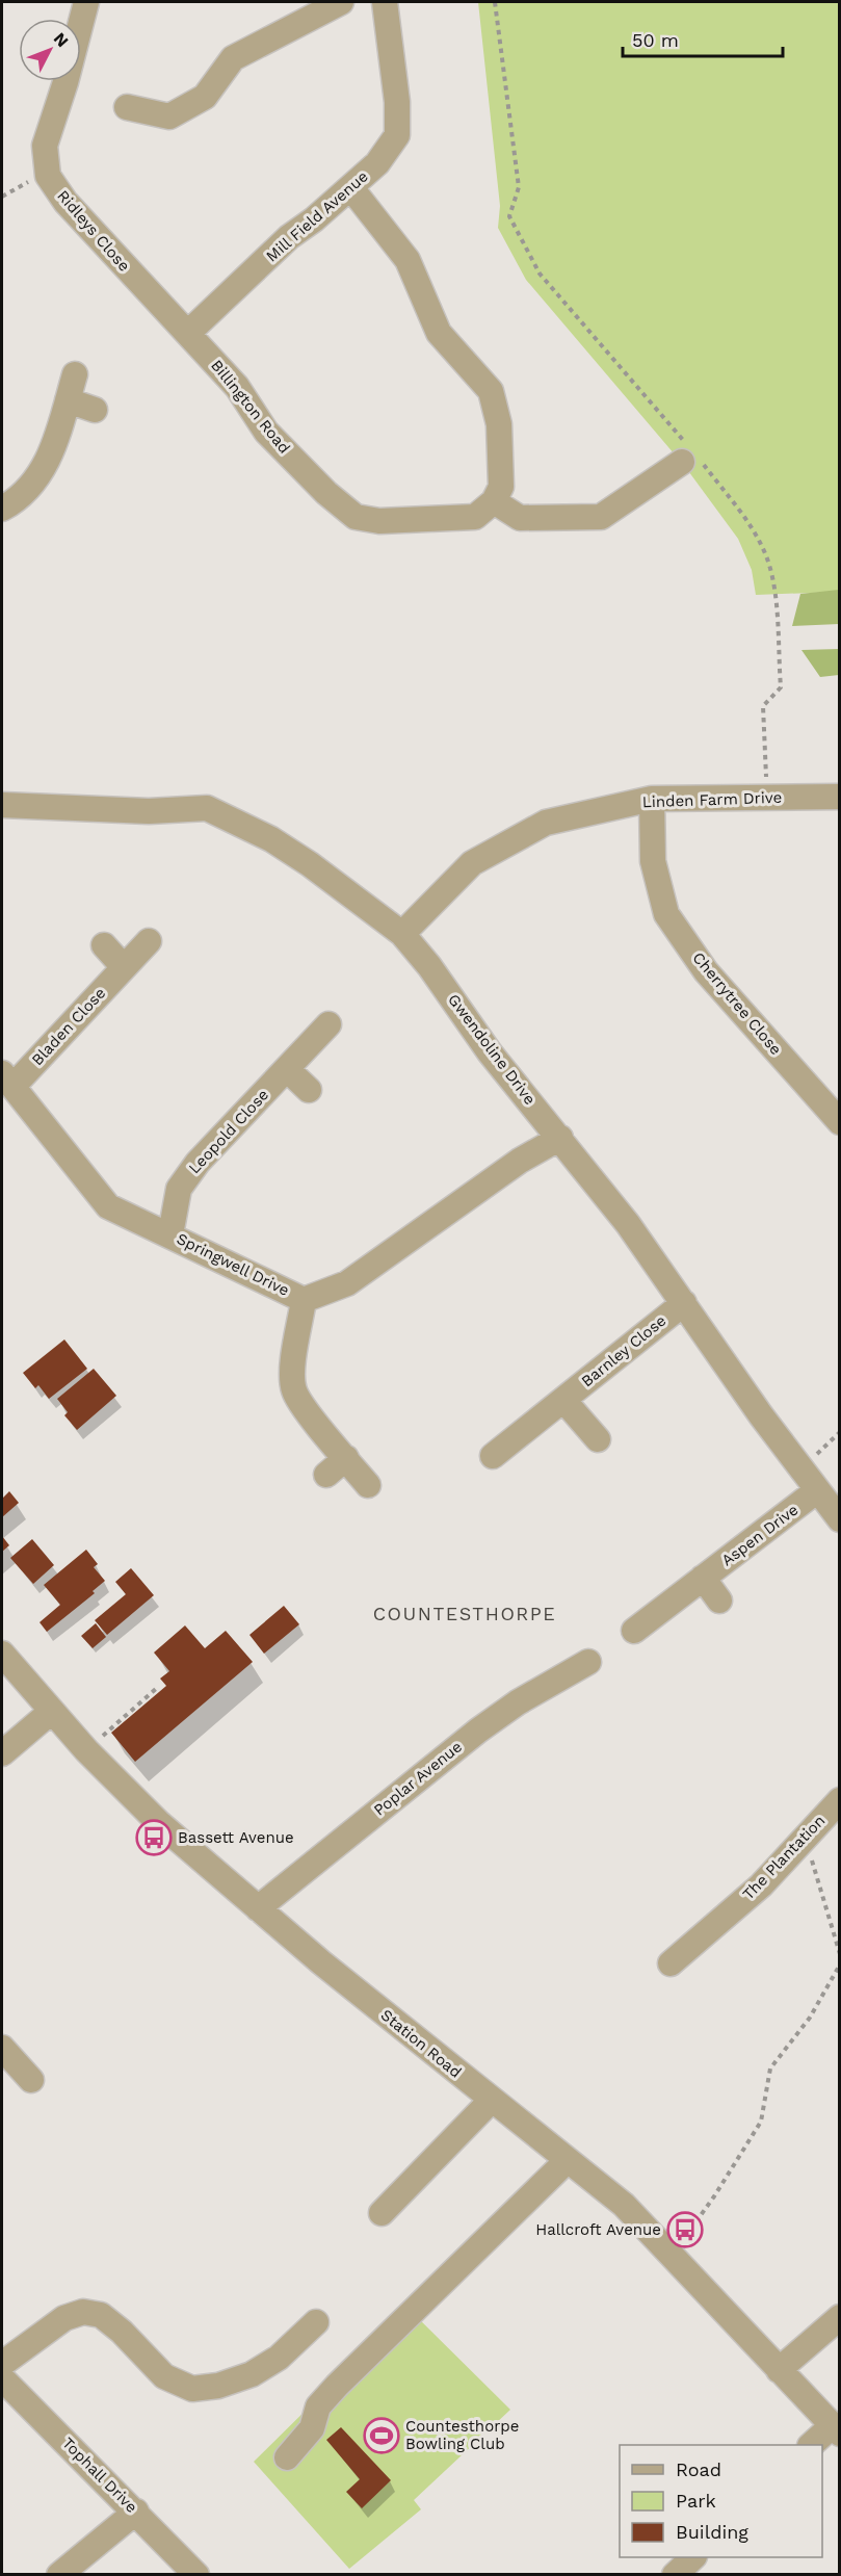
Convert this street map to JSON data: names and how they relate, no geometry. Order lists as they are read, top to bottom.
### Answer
{
  "streets": {
    "street": [
      "Mill Field Avenue",
      "Ridleys Close",
      "Billington Road",
      "Linden Farm Drive",
      "Cherrytree Close",
      "Bladen Close",
      "Gwendoline Drive",
      "Leopold Close",
      "Springwell Drive",
      "Barnley Close",
      "Aspen Drive",
      "Poplar Avenue",
      "The Plantation",
      "Station Road",
      "Tophall Drive"
    ]
  },
  "crossings": [
    ["Mill Field Avenue", "Ridleys Close"],
    ["Mill Field Avenue", "Billington Road"],
    ["Ridleys Close", "Billington Road"],
    ["Linden Farm Drive", "Cherrytree Close"],
    ["Linden Farm Drive", "Gwendoline Drive"],
    ["Bladen Close", "Springwell Drive"],
    ["Gwendoline Drive", "Springwell Drive"],
    ["Gwendoline Drive", "Barnley Close"],
    ["Gwendoline Drive", "Aspen Drive"],
    ["Leopold Close", "Springwell Drive"],
    ["Poplar Avenue", "Station Road"]
  ],
  "districts": ["COUNTESTHORPE"],
  "places": {
    "bus stop": ["Bassett Avenue", "Hallcroft Avenue"],
    "sports": ["Countesthorpe Bowling Club"]
  },
  "legend": ["Road", "Park", "Building"],
  "scale_bar": "50 m",
  "north": "top right"
}
